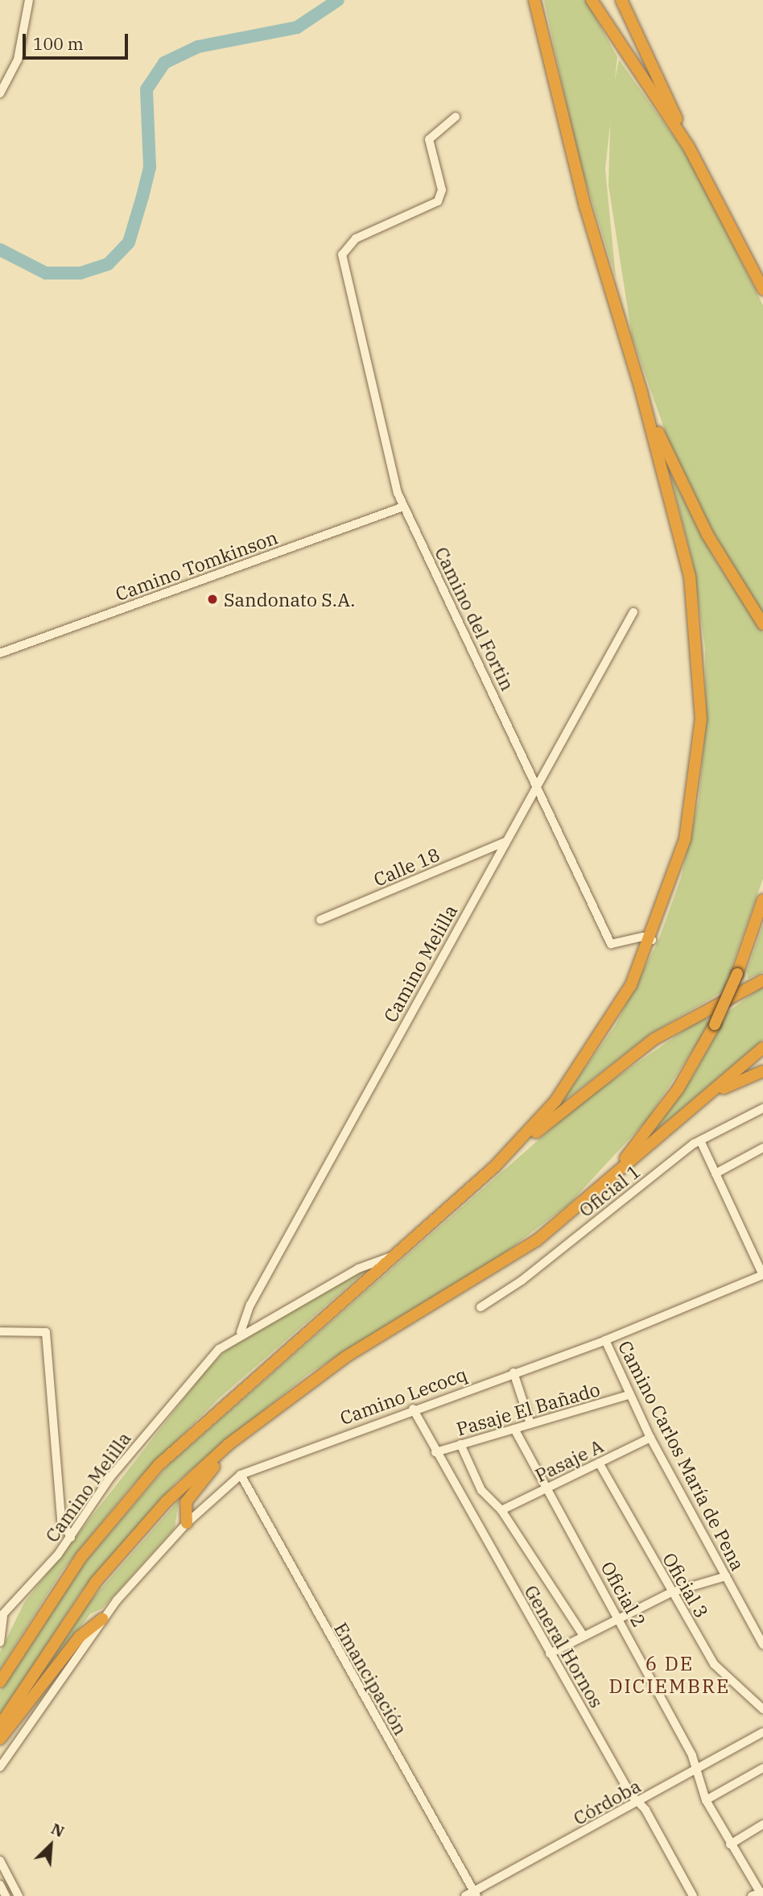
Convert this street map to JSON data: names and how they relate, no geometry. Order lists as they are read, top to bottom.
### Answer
{
  "streets": {
    "street": [
      "Camino Tomkinson",
      "Camino del Fortin",
      "Calle 18",
      "Camino Melilla",
      "Oficial 1",
      "Camino Lecocq",
      "Pasaje El Bañado",
      "Camino Carlos María de Pena",
      "Pasaje A",
      "Oficial 3",
      "Oficial 2",
      "General Hornos",
      "Emancipación",
      "Córdoba"
    ]
  },
  "crossings": [
    ["Camino Tomkinson", "Camino del Fortin"],
    ["Camino del Fortin", "Camino Melilla"],
    ["Calle 18", "Camino Melilla"],
    ["Camino Lecocq", "Camino Carlos María de Pena"],
    ["Camino Lecocq", "General Hornos"],
    ["Camino Lecocq", "Emancipación"],
    ["Pasaje El Bañado", "Camino Carlos María de Pena"],
    ["Pasaje El Bañado", "Oficial 2"],
    ["Pasaje El Bañado", "General Hornos"],
    ["Camino Carlos María de Pena", "Pasaje A"],
    ["Pasaje A", "Oficial 3"],
    ["Pasaje A", "Oficial 2"],
    ["Oficial 2", "Córdoba"],
    ["General Hornos", "Córdoba"],
    ["Emancipación", "Córdoba"]
  ],
  "districts": ["6 DE DICIEMBRE"],
  "places": ["Sandonato S.A."],
  "scale_bar": "100 m",
  "north": "top right"
}
